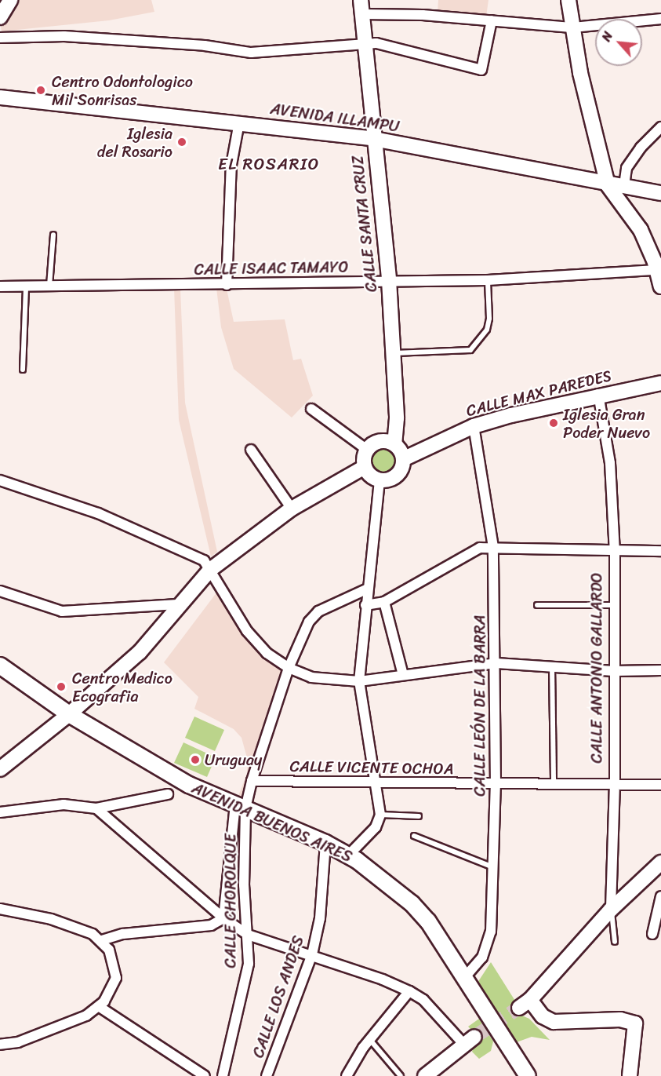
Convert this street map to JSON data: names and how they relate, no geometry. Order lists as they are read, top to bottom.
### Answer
{
  "streets": {
    "main road": [
      "AVENIDA ILLAMPU",
      "CALLE SANTA CRUZ",
      "CALLE MAX PAREDES",
      "AVENIDA BUENOS AIRES"
    ],
    "street": [
      "CALLE ISAAC TAMAYO",
      "CALLE ANTONIO GALLARDO",
      "CALLE LEÓN DE LA BARRA",
      "CALLE VICENTE OCHOA",
      "CALLE CHOROLQUE",
      "CALLE LOS ANDES"
    ]
  },
  "crossings": [
    ["AVENIDA ILLAMPU", "CALLE SANTA CRUZ"],
    ["CALLE SANTA CRUZ", "CALLE ISAAC TAMAYO"],
    ["CALLE SANTA CRUZ", "CALLE MAX PAREDES"],
    ["CALLE MAX PAREDES", "CALLE ANTONIO GALLARDO"],
    ["CALLE MAX PAREDES", "CALLE LEÓN DE LA BARRA"],
    ["CALLE ANTONIO GALLARDO", "CALLE VICENTE OCHOA"],
    ["CALLE LEÓN DE LA BARRA", "CALLE VICENTE OCHOA"],
    ["CALLE LEÓN DE LA BARRA", "AVENIDA BUENOS AIRES"],
    ["AVENIDA BUENOS AIRES", "CALLE CHOROLQUE"],
    ["AVENIDA BUENOS AIRES", "CALLE LOS ANDES"]
  ],
  "districts": ["EL ROSARIO"],
  "places": [
    "Centro Odontologico Mil Sonrisas",
    "Iglesia del Rosario",
    "Iglesia Gran Poder Nuevo",
    "Centro Medico Ecografia",
    "Uruguay"
  ],
  "north": "top left"
}
